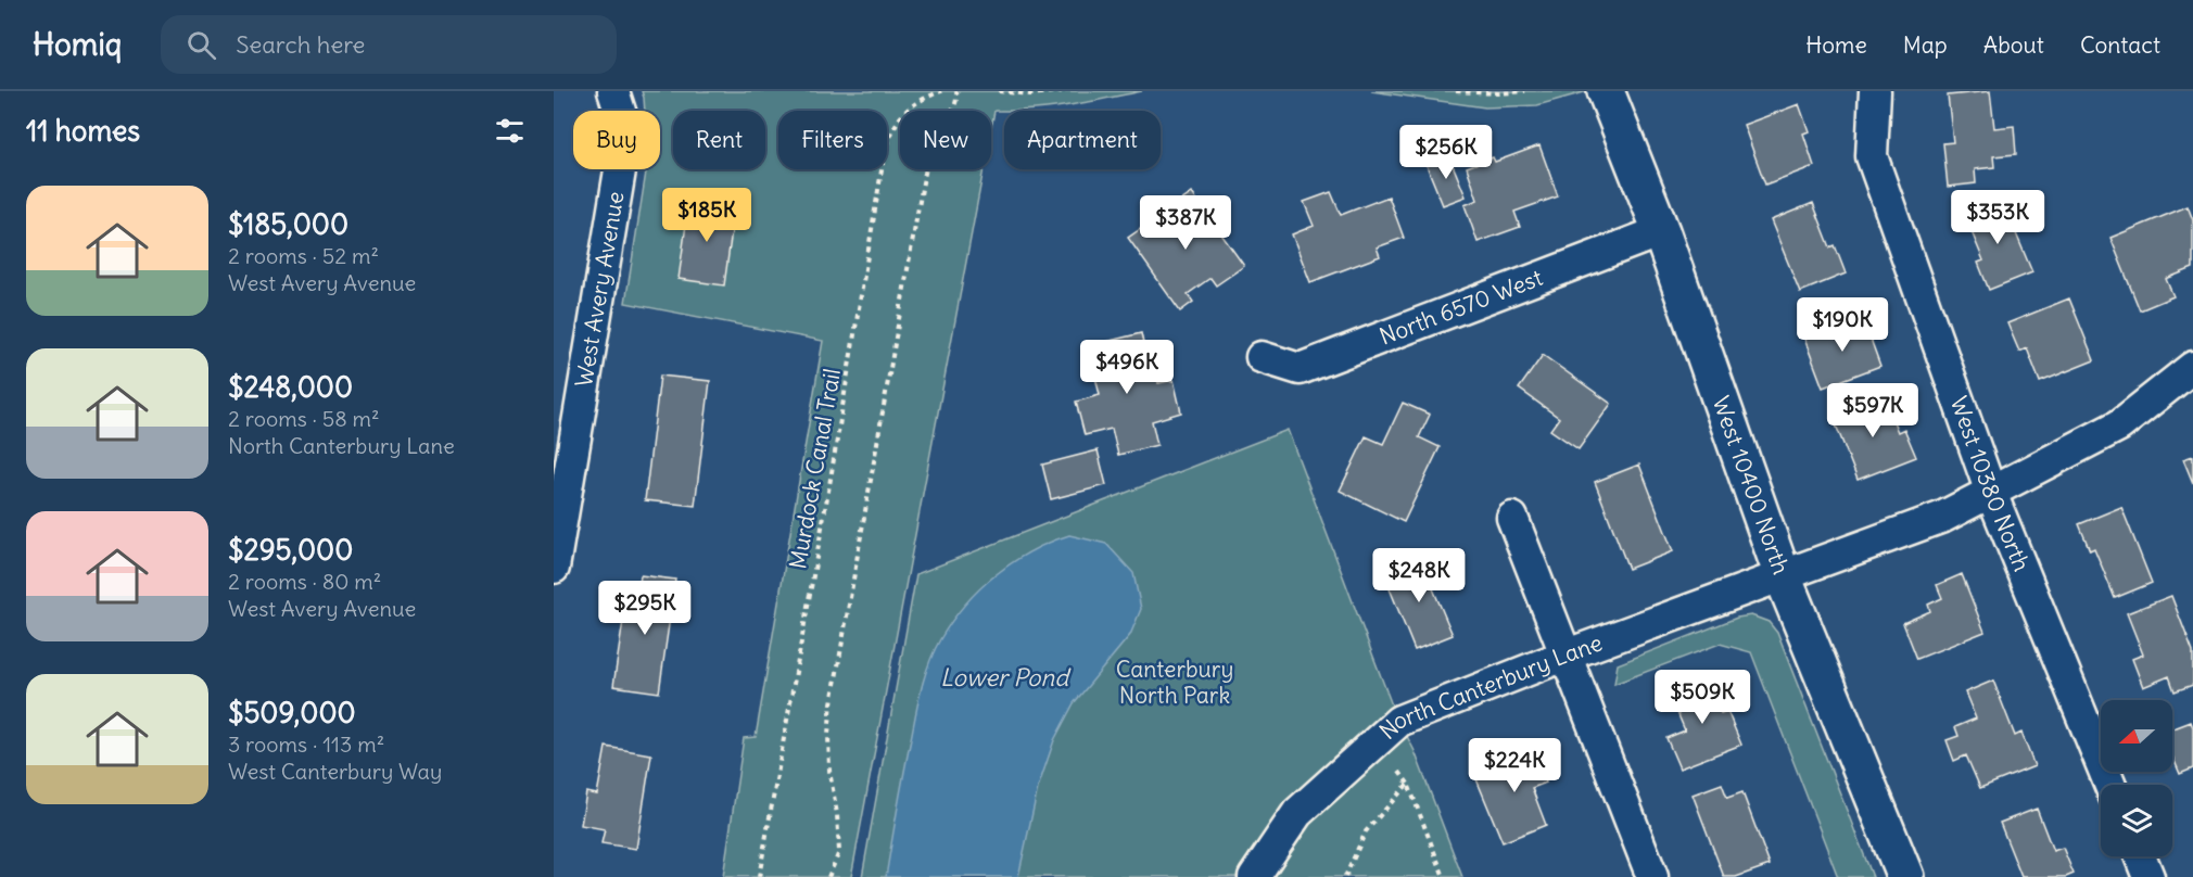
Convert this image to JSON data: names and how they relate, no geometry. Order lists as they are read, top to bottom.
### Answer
{
  "streets": {
    "street": [
      "West Avery Avenue",
      "North 6570 West",
      "West 10380 North",
      "West 10400 North",
      "North Canterbury Lane"
    ],
    "path": ["Murdock Canal Trail"]
  },
  "crossings": [
    ["North 6570 West", "West 10400 North"],
    ["West 10380 North", "North Canterbury Lane"],
    ["West 10400 North", "North Canterbury Lane"]
  ],
  "water": ["Lower Pond"],
  "parks": ["Canterbury North Park"],
  "north": "left",
  "page": {
    "header": "Homiq",
    "search": "Search here",
    "nav": [
      "Home",
      "Map",
      "About",
      "Contact"
    ],
    "heading": "11 homes",
    "chip": [
      "Buy",
      "Rent",
      "Filters",
      "New",
      "Apartment"
    ],
    "price": [
      "$256K",
      "$185K",
      "$353K",
      "$387K",
      "$190K",
      "$496K",
      "$597K",
      "$248K",
      "$295K",
      "$509K",
      "$224K"
    ],
    "list": [
      {
        "name": "$185,000",
        "note": "2 rooms · 52 m² · West Avery Avenue"
      },
      {
        "name": "$248,000",
        "note": "2 rooms · 58 m² · North Canterbury Lane"
      },
      {
        "name": "$295,000",
        "note": "2 rooms · 80 m² · West Avery Avenue"
      },
      {
        "name": "$509,000",
        "note": "3 rooms · 113 m² · West Canterbury Way"
      }
    ]
  }
}
